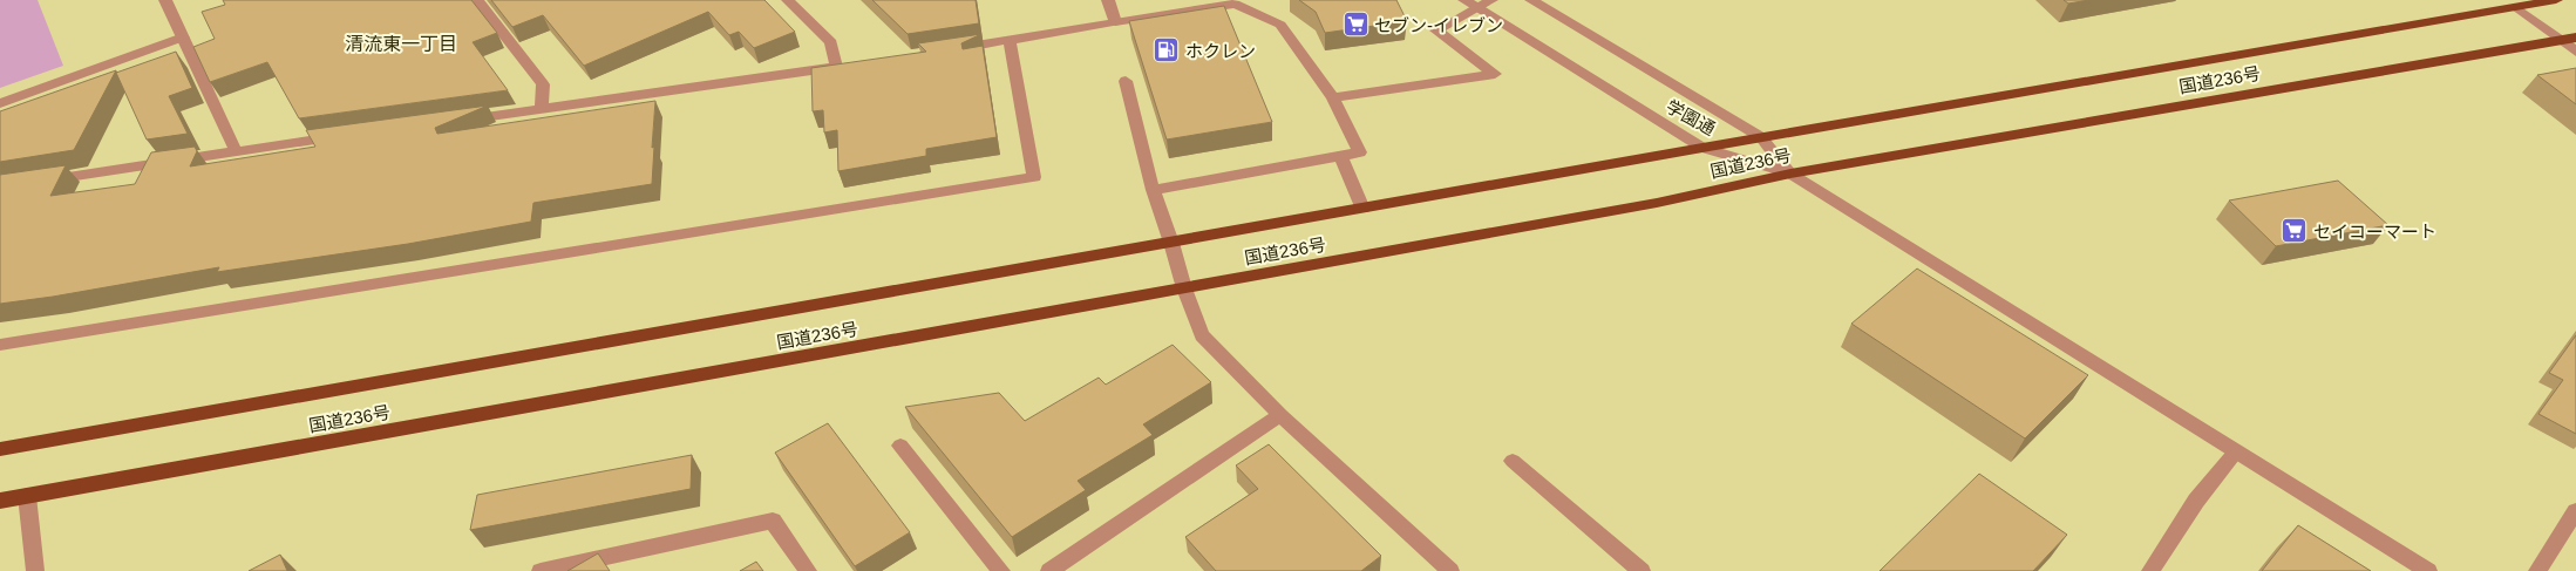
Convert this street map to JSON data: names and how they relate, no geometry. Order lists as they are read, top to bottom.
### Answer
{
  "streets": {
    "highway": ["国道236号"],
    "street": ["学園通"]
  },
  "crossings": [
    ["国道236号", "学園通"]
  ],
  "districts": ["清流東一丁目"],
  "places": {
    "supermarket": ["セブン-イレブン", "セイコーマート"],
    "fuel station": ["ホクレン"]
  }
}
